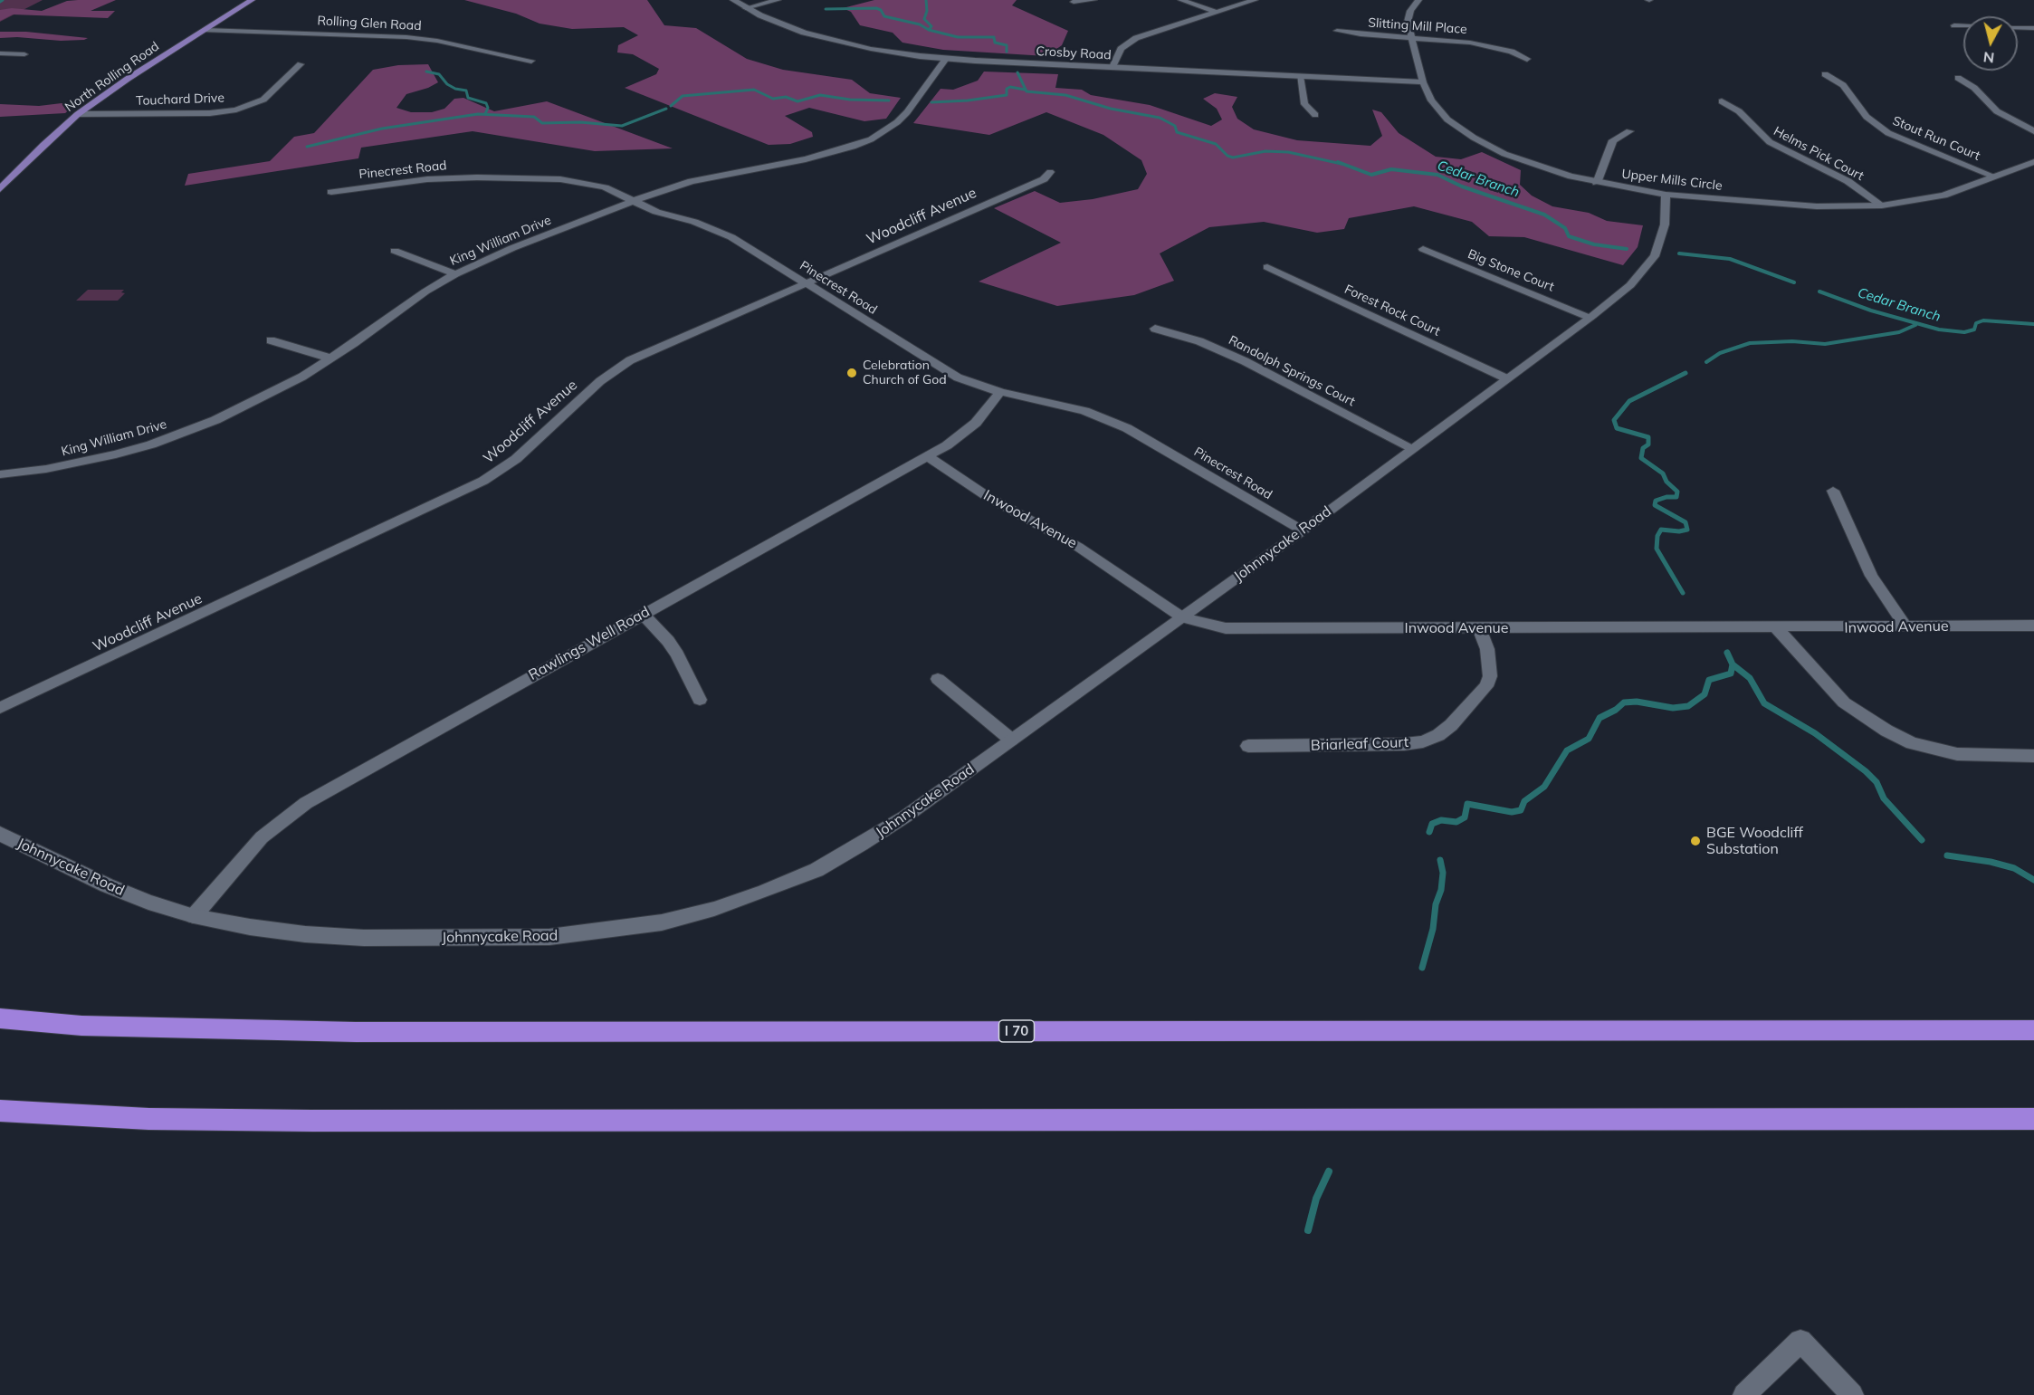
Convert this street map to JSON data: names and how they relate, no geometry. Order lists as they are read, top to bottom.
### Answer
{
  "streets": {
    "highway": ["I 70"],
    "main road": ["North Rolling Road"],
    "street": [
      "Rolling Glen Road",
      "Slitting Mill Place",
      "Crosby Road",
      "Touchard Drive",
      "Stout Run Court",
      "Helms Pick Court",
      "Pinecrest Road",
      "Upper Mills Circle",
      "Woodcliff Avenue",
      "King William Drive",
      "Big Stone Court",
      "Forest Rock Court",
      "Randolph Springs Court",
      "Inwood Avenue",
      "Johnnycake Road",
      "Rawlings Well Road",
      "Briarleaf Court"
    ]
  },
  "crossings": [
    ["Rolling Glen Road", "North Rolling Road"],
    ["Slitting Mill Place", "Upper Mills Circle"],
    ["Crosby Road", "Upper Mills Circle"],
    ["Crosby Road", "King William Drive"],
    ["North Rolling Road", "Touchard Drive"],
    ["Stout Run Court", "Upper Mills Circle"],
    ["Helms Pick Court", "Upper Mills Circle"],
    ["Pinecrest Road", "Woodcliff Avenue"],
    ["Pinecrest Road", "King William Drive"],
    ["Pinecrest Road", "Johnnycake Road"],
    ["Pinecrest Road", "Rawlings Well Road"],
    ["Upper Mills Circle", "Johnnycake Road"],
    ["Big Stone Court", "Johnnycake Road"],
    ["Forest Rock Court", "Johnnycake Road"],
    ["Randolph Springs Court", "Johnnycake Road"],
    ["Inwood Avenue", "Johnnycake Road"],
    ["Inwood Avenue", "Rawlings Well Road"],
    ["Inwood Avenue", "Briarleaf Court"],
    ["Johnnycake Road", "Rawlings Well Road"]
  ],
  "water": ["Cedar Branch"],
  "places": ["Celebration Church of God", "BGE Woodcliff Substation"],
  "north": "bottom"
}
